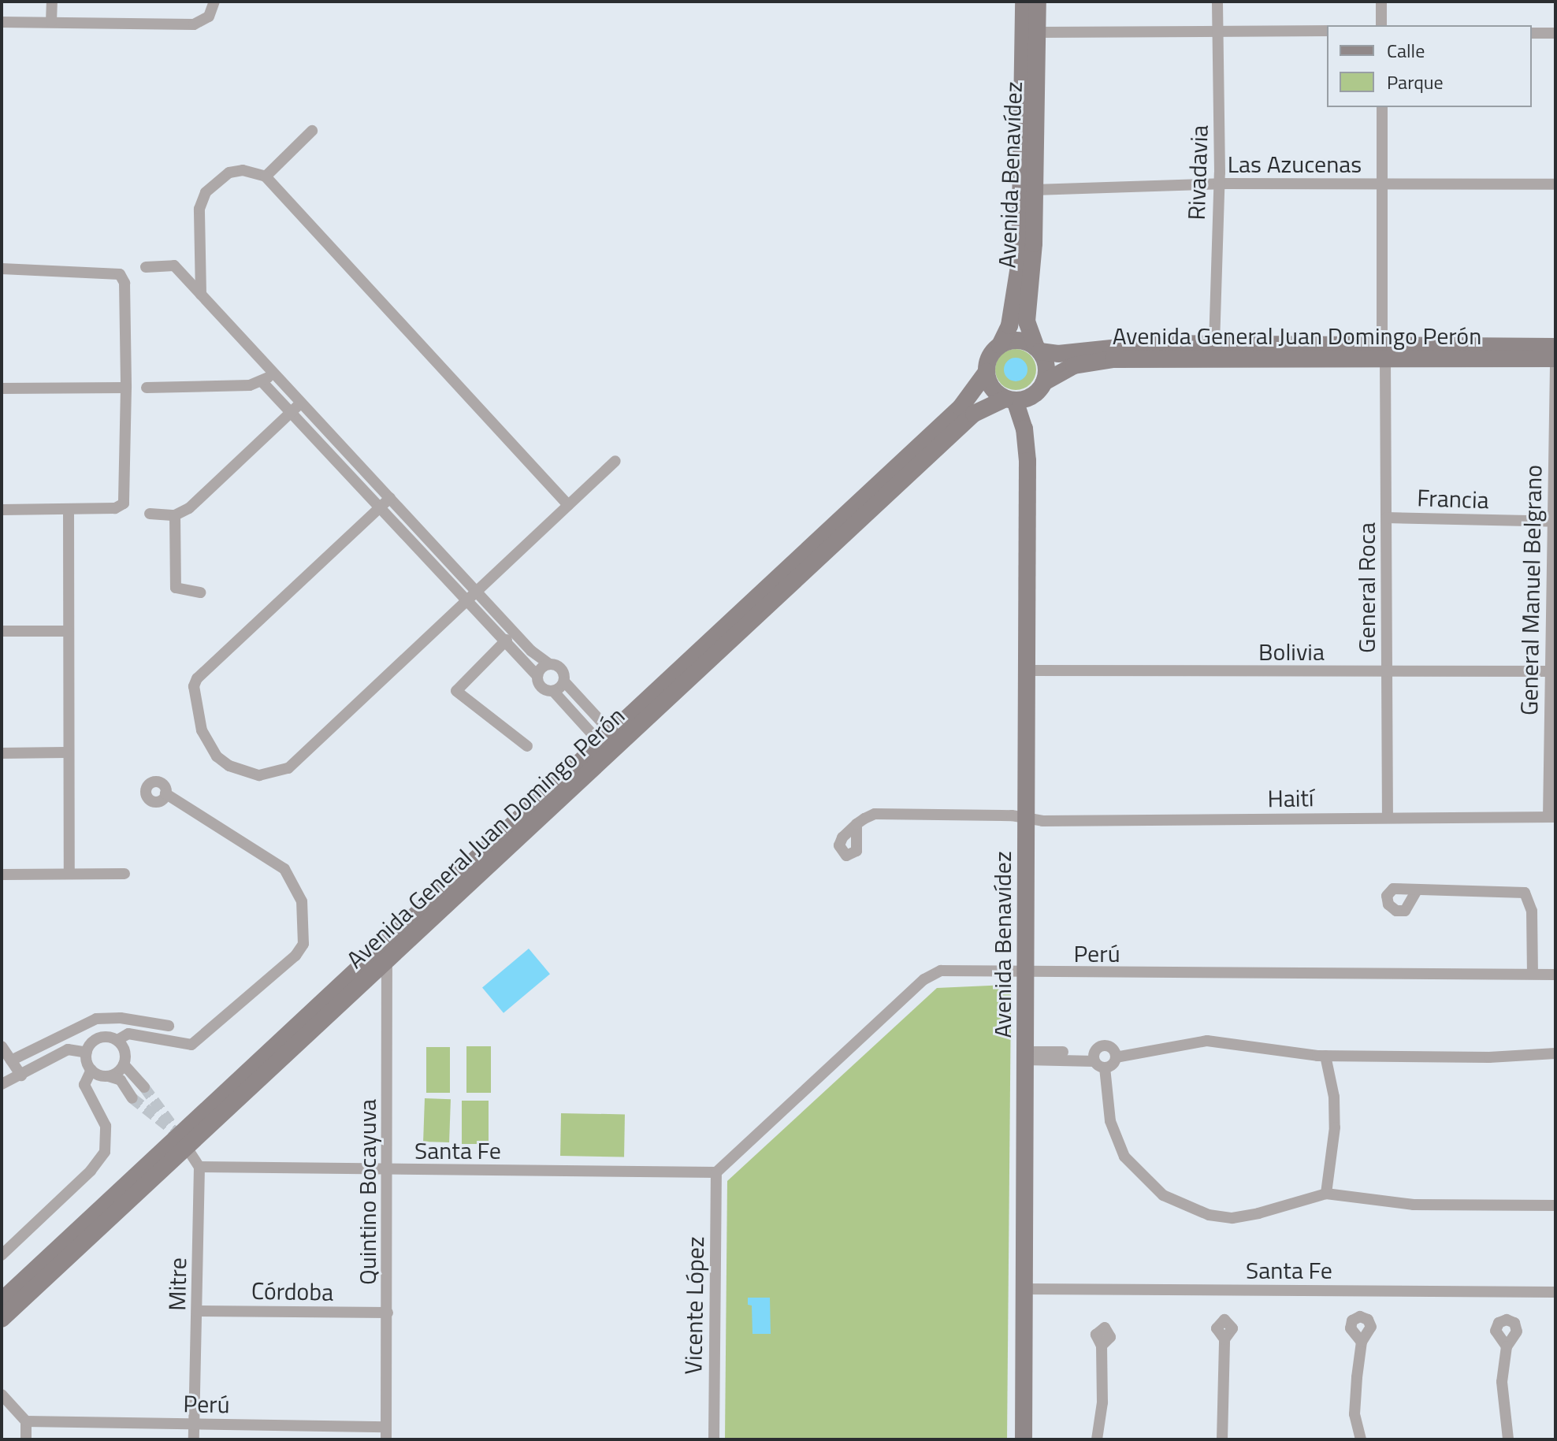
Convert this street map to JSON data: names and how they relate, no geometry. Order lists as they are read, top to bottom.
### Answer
{
  "streets": {
    "main road": ["Avenida Benavídez", "Avenida General Juan Domingo Perón"],
    "street": [
      "Las Azucenas",
      "Rivadavia",
      "Francia",
      "General Roca",
      "General Manuel Belgrano",
      "Bolivia",
      "Haití",
      "Perú",
      "Santa Fe",
      "Quintino Bocayuva",
      "Mitre",
      "Córdoba",
      "Vicente López"
    ]
  },
  "crossings": [
    ["Las Azucenas", "Rivadavia"],
    ["Las Azucenas", "Avenida Benavídez"],
    ["Las Azucenas", "General Roca"],
    ["Rivadavia", "Avenida General Juan Domingo Perón"],
    ["Avenida Benavídez", "Avenida General Juan Domingo Perón"],
    ["Avenida Benavídez", "Bolivia"],
    ["Avenida Benavídez", "Haití"],
    ["Avenida Benavídez", "Perú"],
    ["Avenida Benavídez", "Santa Fe"],
    ["Avenida General Juan Domingo Perón", "General Roca"],
    ["Avenida General Juan Domingo Perón", "General Manuel Belgrano"],
    ["Avenida General Juan Domingo Perón", "Quintino Bocayuva"],
    ["Francia", "General Roca"],
    ["Francia", "General Manuel Belgrano"],
    ["General Roca", "Bolivia"],
    ["General Roca", "Haití"],
    ["General Manuel Belgrano", "Bolivia"],
    ["General Manuel Belgrano", "Haití"],
    ["Perú", "Santa Fe"],
    ["Perú", "Quintino Bocayuva"],
    ["Perú", "Mitre"],
    ["Perú", "Vicente López"],
    ["Santa Fe", "Quintino Bocayuva"],
    ["Santa Fe", "Mitre"],
    ["Santa Fe", "Vicente López"],
    ["Quintino Bocayuva", "Córdoba"],
    ["Mitre", "Córdoba"]
  ],
  "legend": ["Calle", "Parque"]
}
